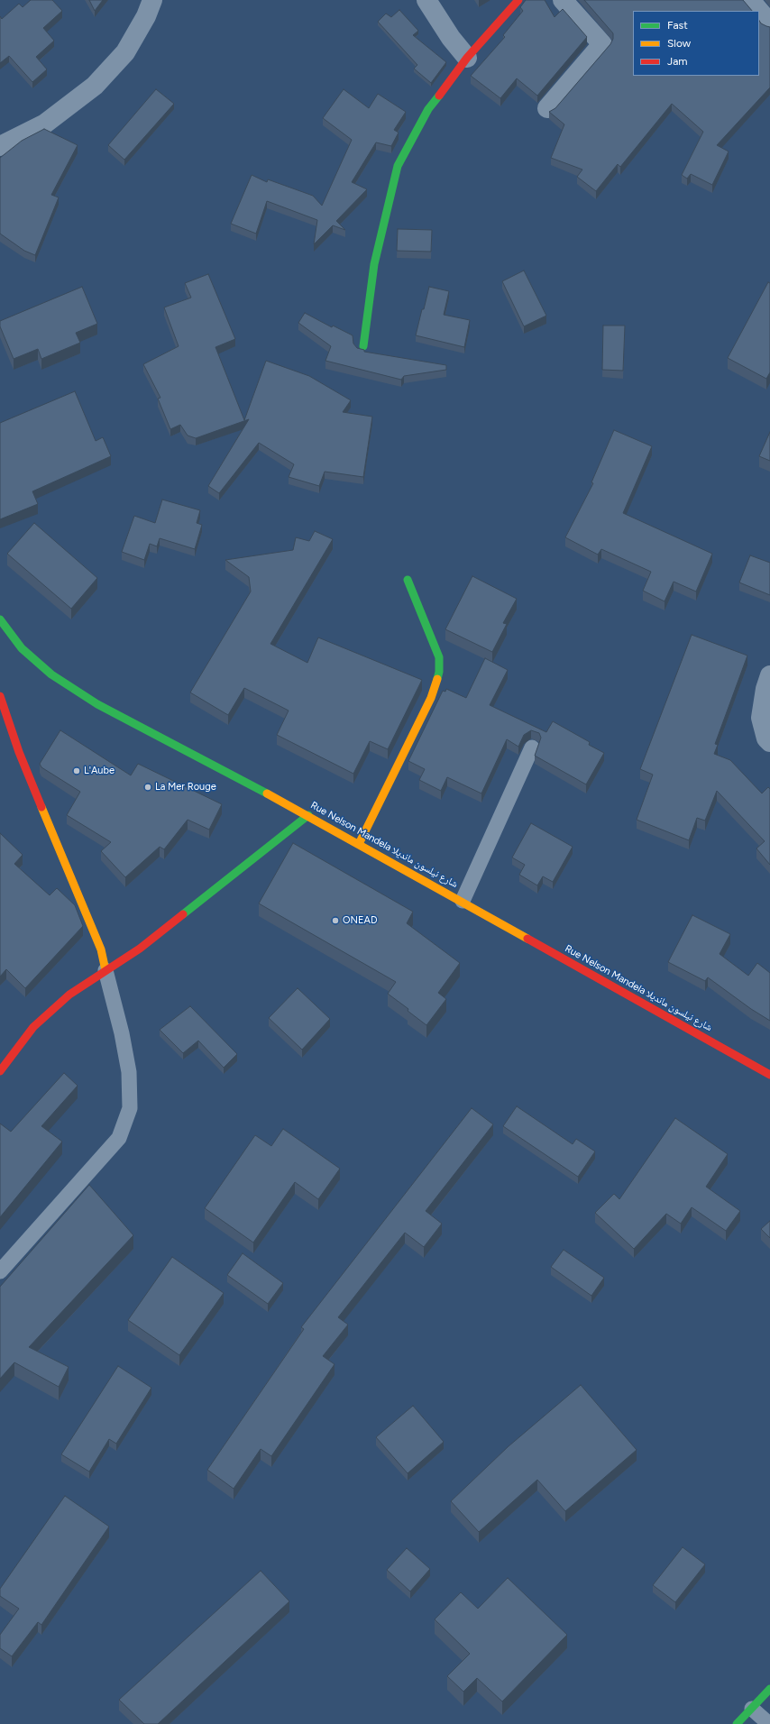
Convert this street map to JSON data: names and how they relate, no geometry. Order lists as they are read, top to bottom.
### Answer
{
  "streets": {
    "main road": ["Rue Nelson Mandela شارع نيلسون مانديلا"]
  },
  "places": ["L'Aube", "La Mer Rouge", "ONEAD"],
  "legend": ["Fast", "Slow", "Jam"]
}
